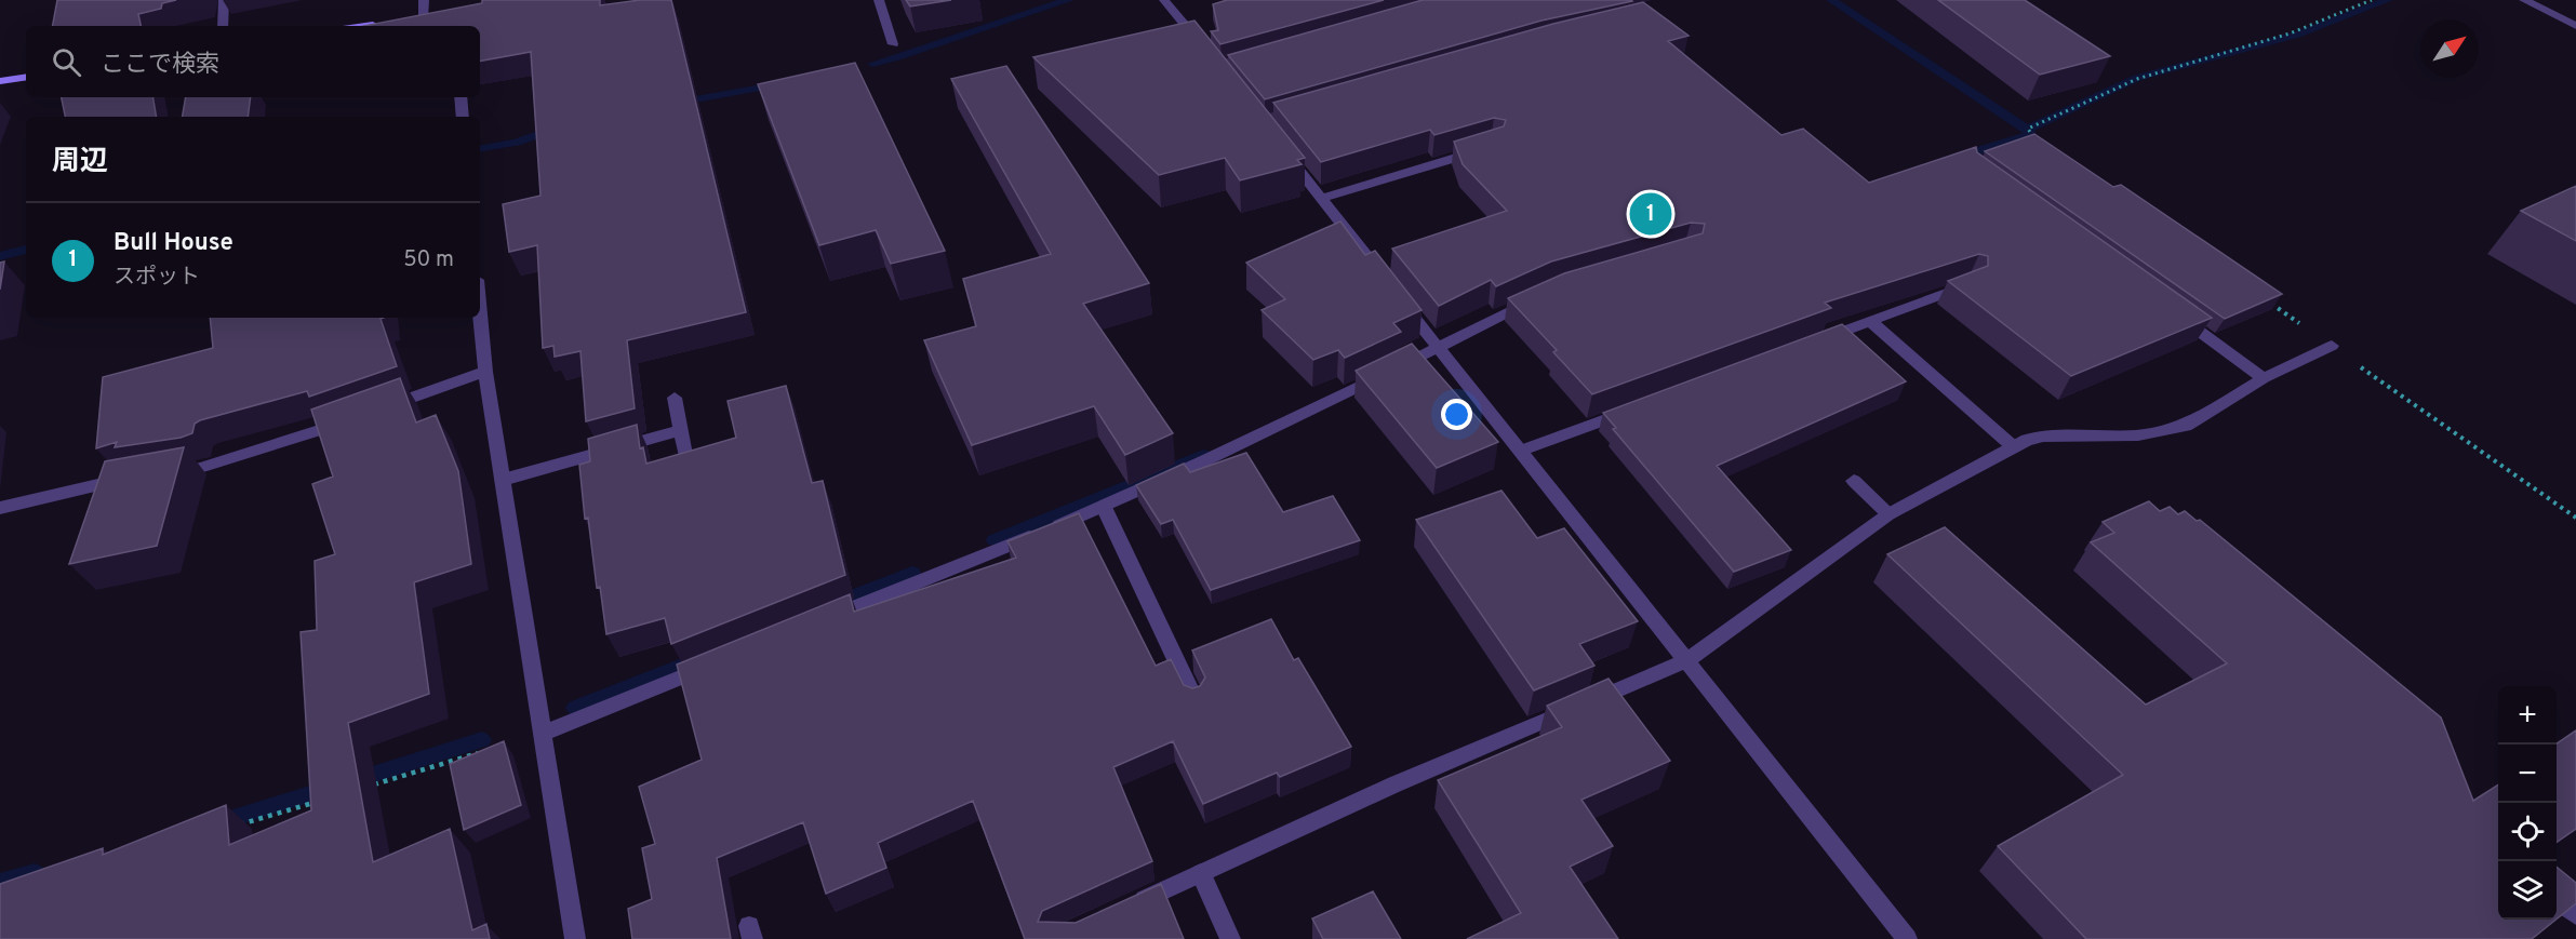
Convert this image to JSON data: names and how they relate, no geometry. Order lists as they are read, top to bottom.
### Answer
{
  "north": "top right",
  "page": {
    "search": "ここで検索",
    "heading": "周辺",
    "pins": "1",
    "list": [
      {
        "mark": "1",
        "name": "Bull House",
        "note": "スポット",
        "value": "50 m"
      }
    ],
    "map_buttons": ["+", "−"]
  }
}
